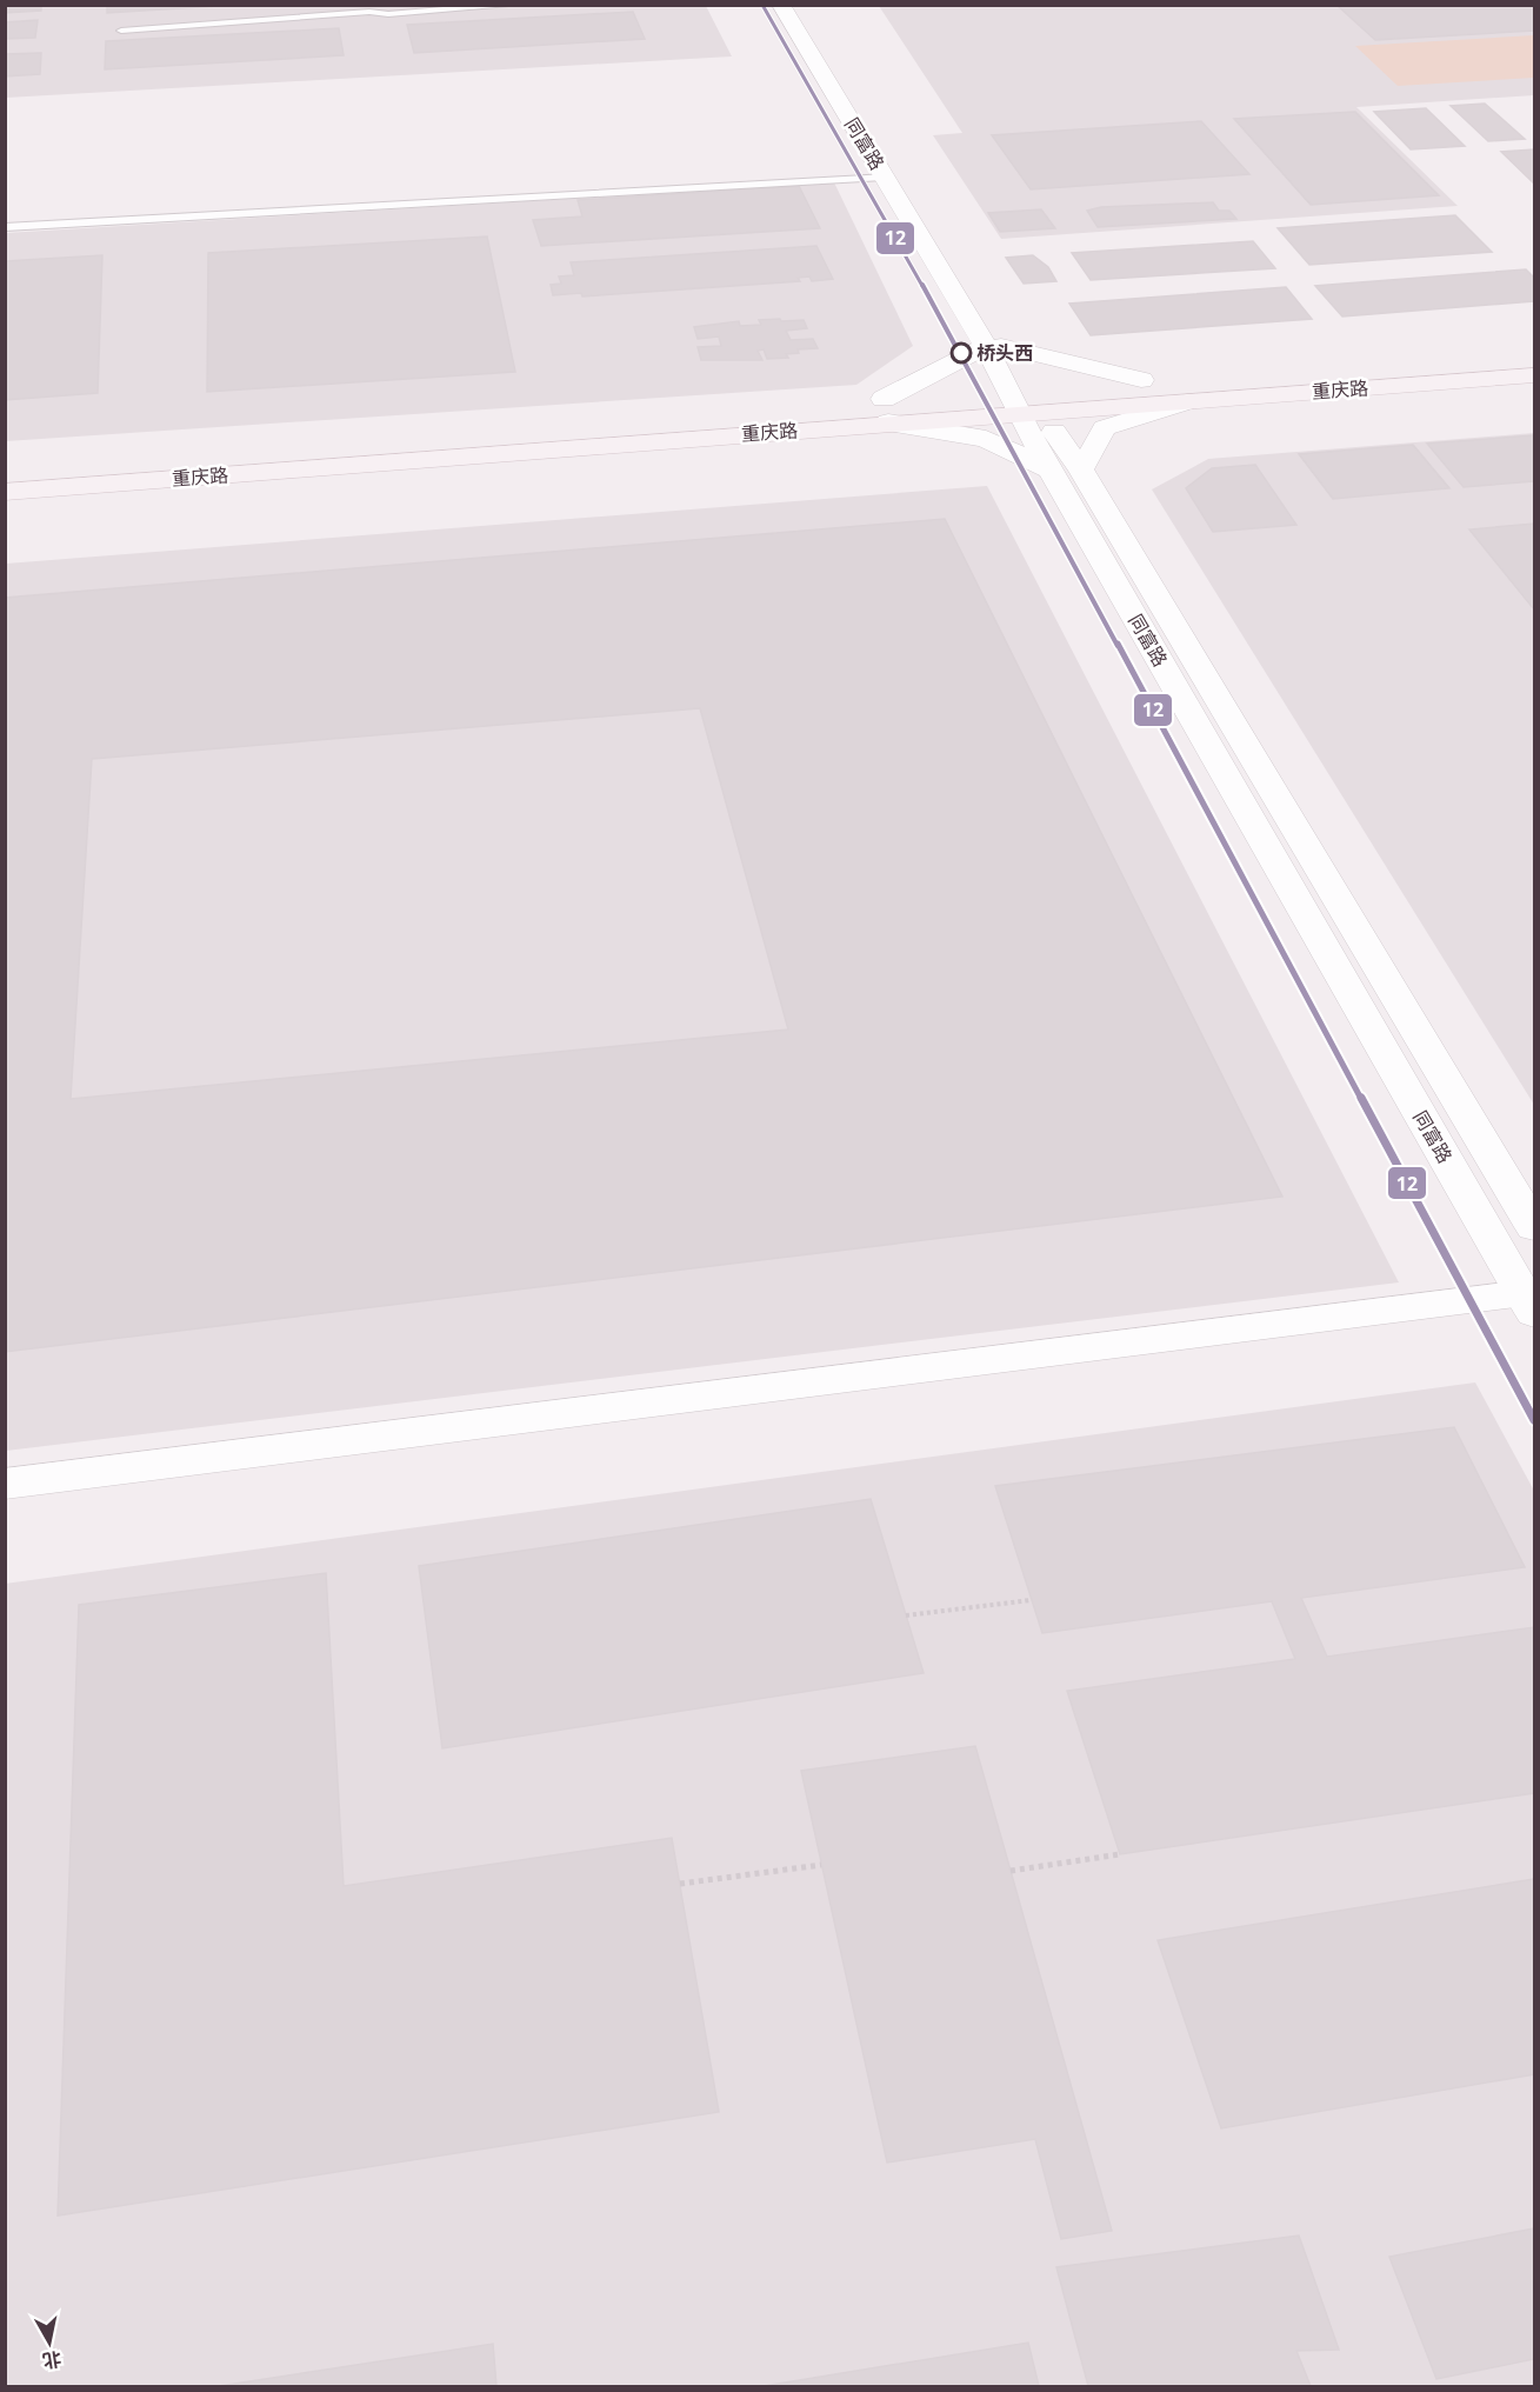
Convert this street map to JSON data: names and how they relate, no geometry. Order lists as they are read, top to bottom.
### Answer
{
  "streets": {
    "main road": ["重庆路"],
    "street": ["同富路"]
  },
  "crossings": [
    ["同富路", "重庆路"]
  ],
  "places": ["桥头西"],
  "lines": ["transit line 12"],
  "north": "bottom"
}
